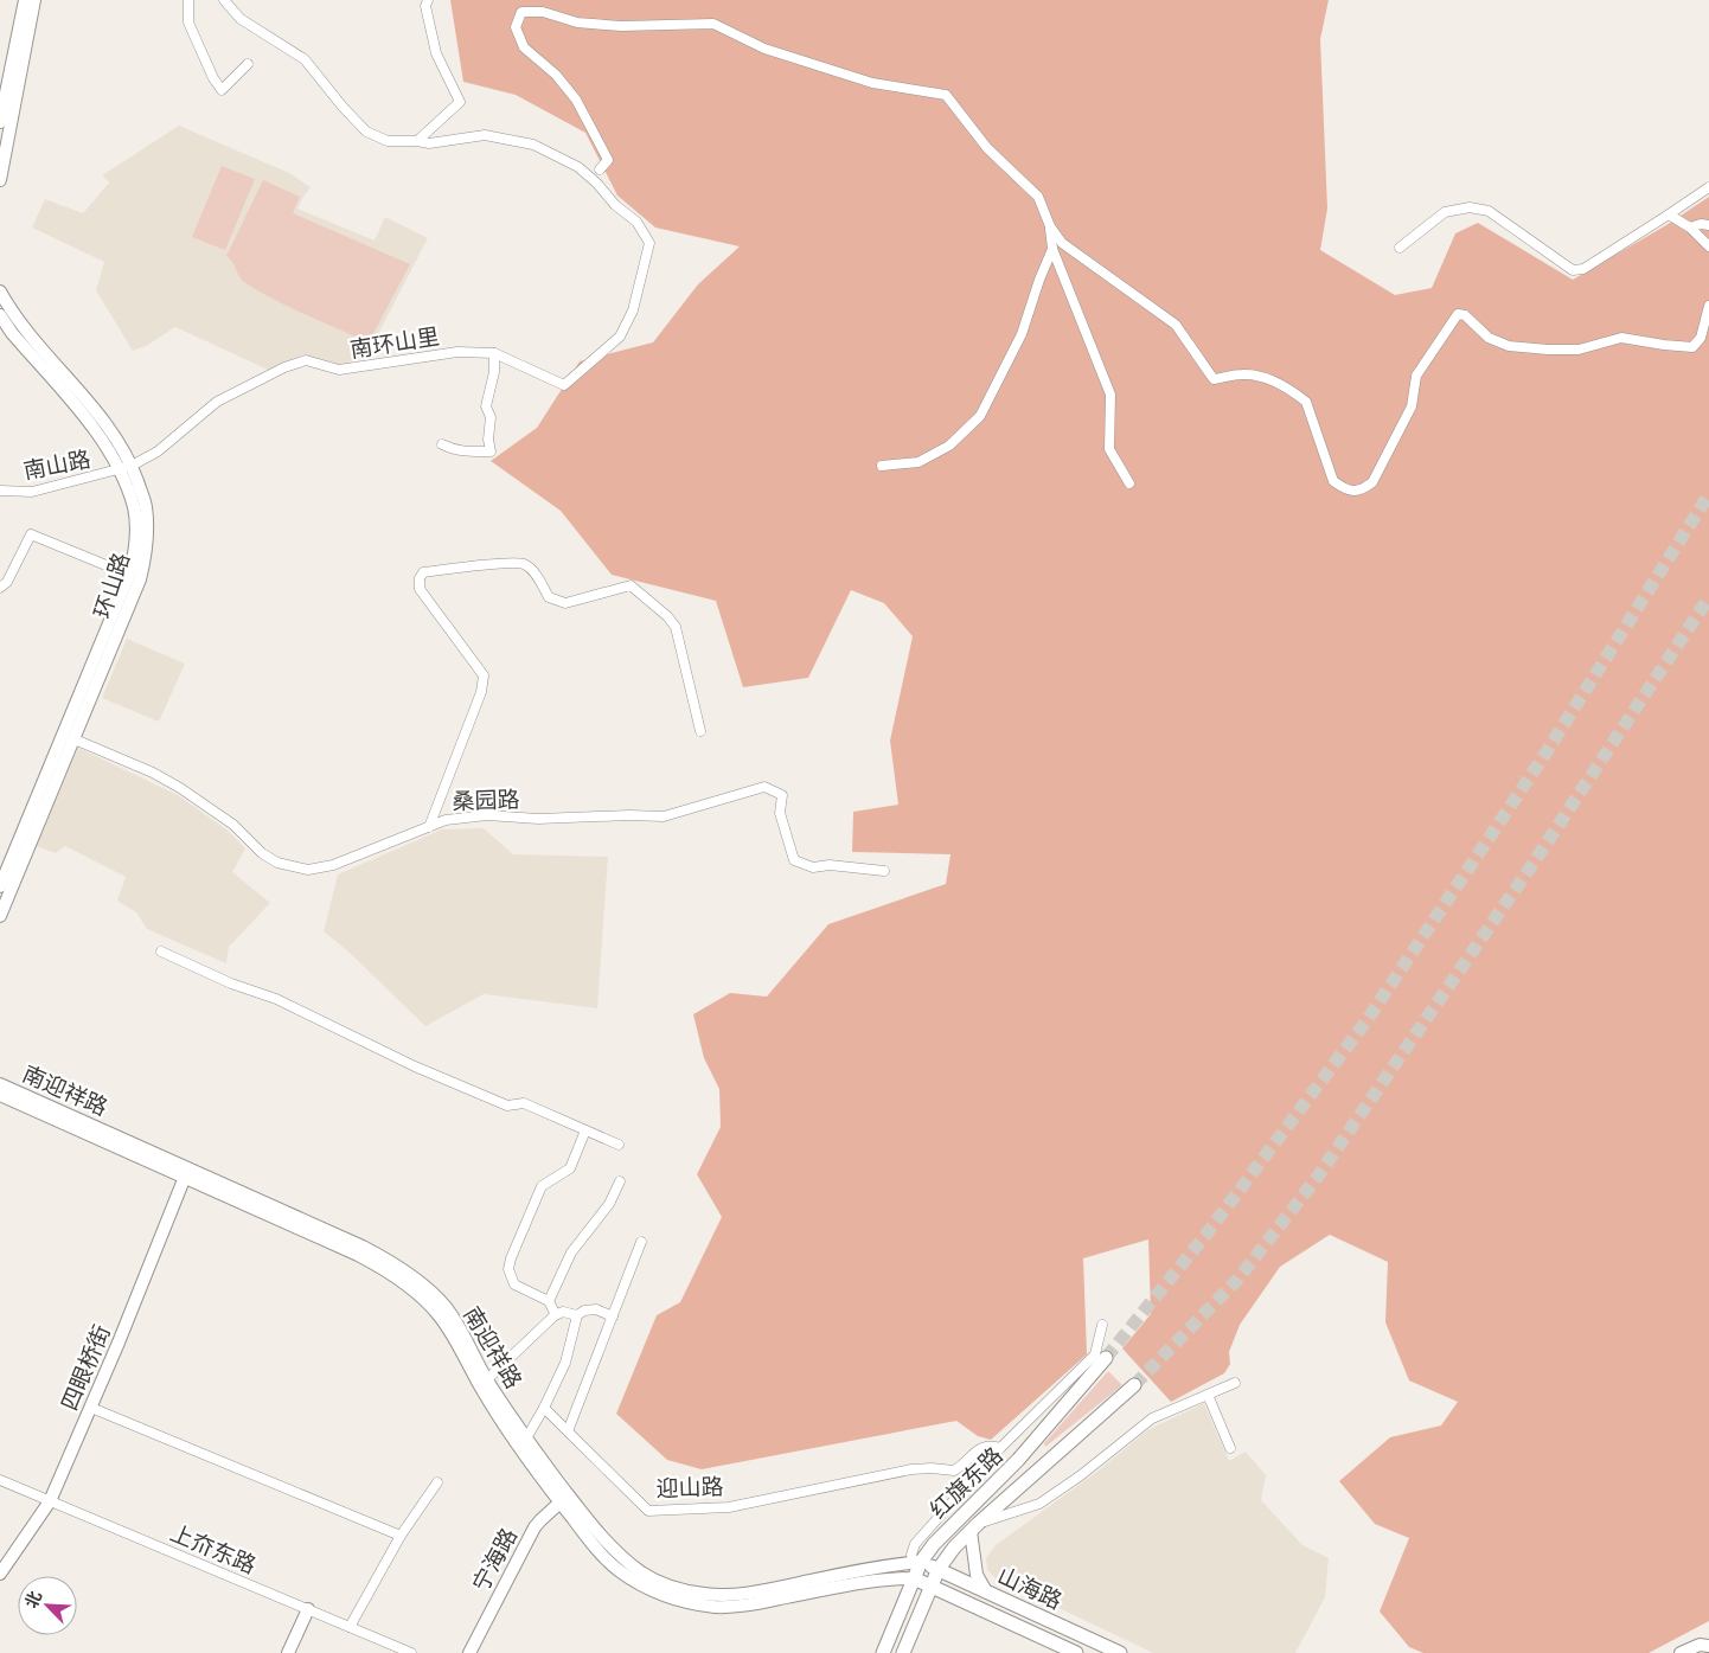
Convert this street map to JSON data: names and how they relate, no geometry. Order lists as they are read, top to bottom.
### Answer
{
  "streets": {
    "main road": [
      "环山路",
      "南迎祥路",
      "四眼桥街",
      "红旗东路",
      "宁海路",
      "山海路"
    ],
    "street": [
      "南环山里",
      "南山路",
      "桑园路",
      "迎山路",
      "上夼东路"
    ]
  },
  "crossings": [
    ["南环山里", "南山路"],
    ["南环山里", "环山路"],
    ["南山路", "环山路"],
    ["环山路", "桑园路"],
    ["南迎祥路", "四眼桥街"],
    ["南迎祥路", "红旗东路"],
    ["南迎祥路", "宁海路"],
    ["南迎祥路", "山海路"],
    ["四眼桥街", "上夼东路"],
    ["红旗东路", "山海路"]
  ],
  "north": "top left"
}
